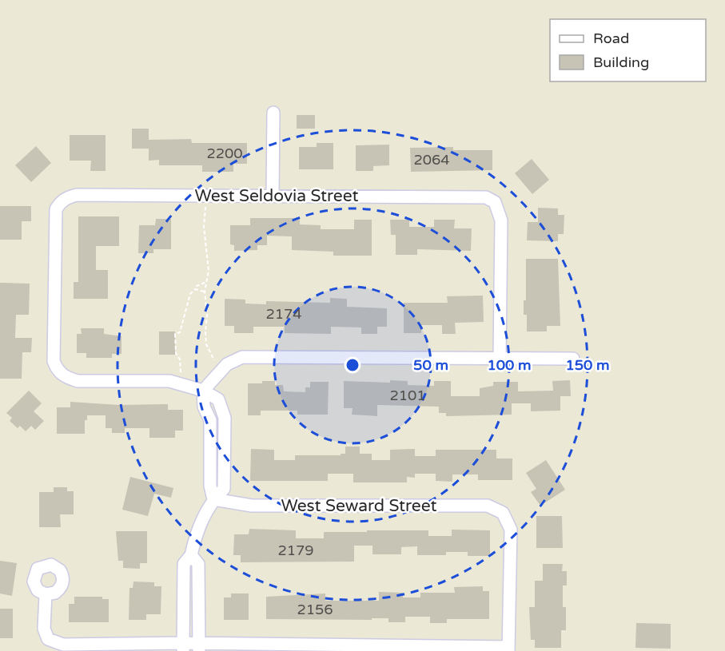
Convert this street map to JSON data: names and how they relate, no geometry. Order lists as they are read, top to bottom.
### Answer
{
  "streets": {
    "street": ["West Seldovia Street", "West Seward Street"]
  },
  "house_numbers": [
    "2200",
    "2064",
    "2174",
    "2101",
    "2179",
    "2156"
  ],
  "legend": ["Road", "Building"],
  "rings": ["50 m", "100 m", "150 m"]
}
